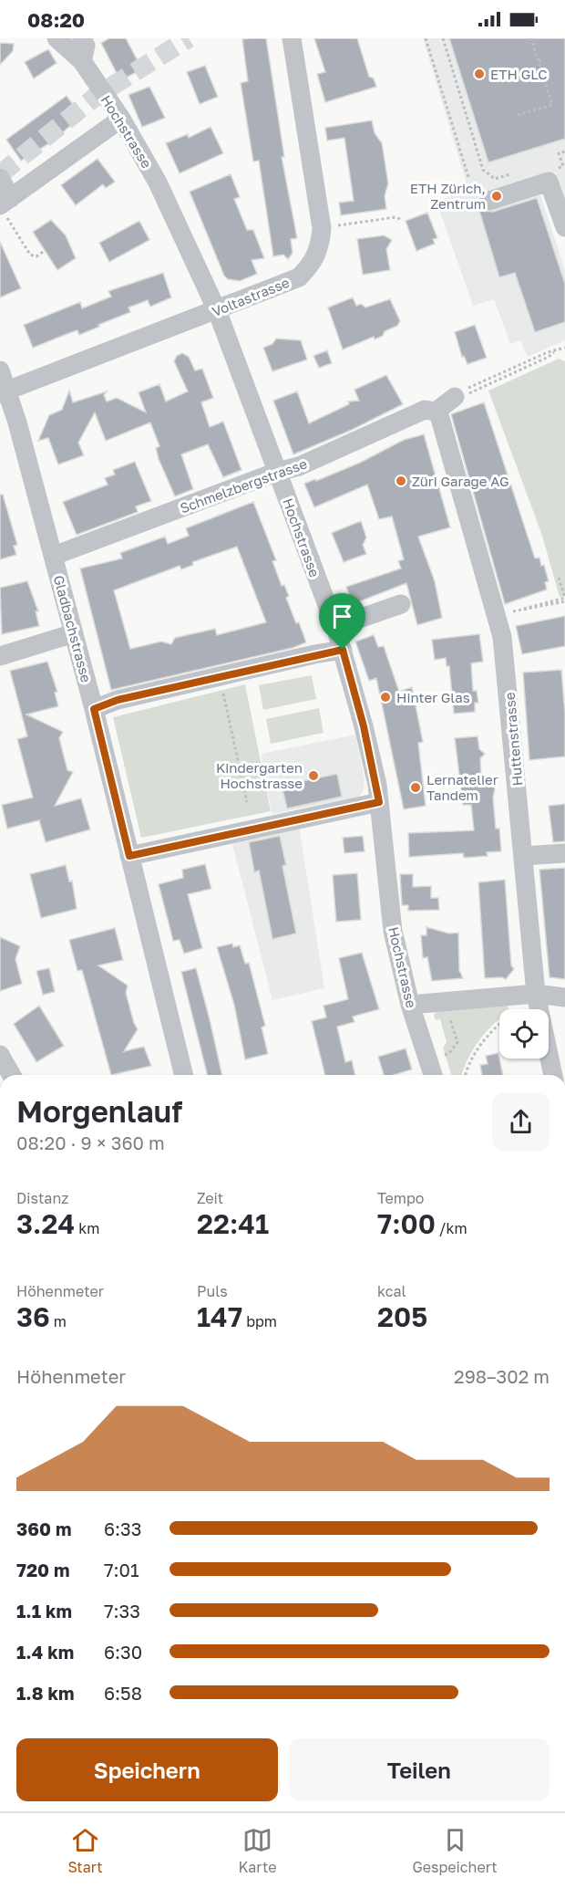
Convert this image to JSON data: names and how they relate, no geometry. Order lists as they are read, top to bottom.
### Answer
{
  "streets": {
    "street": [
      "Hochstrasse",
      "Voltastrasse",
      "Schmelzbergstrasse",
      "Gladbachstrasse",
      "Huttenstrasse"
    ]
  },
  "crossings": [
    ["Hochstrasse", "Voltastrasse"],
    ["Hochstrasse", "Schmelzbergstrasse"],
    ["Voltastrasse", "Gladbachstrasse"],
    ["Schmelzbergstrasse", "Gladbachstrasse"],
    ["Schmelzbergstrasse", "Huttenstrasse"]
  ],
  "places": [
    "ETH GLC",
    "ETH Zürich, Zentrum",
    "Züri Garage AG",
    "Hinter Glas",
    "Kindergarten Hochstrasse",
    "Lernatelier Tandem"
  ],
  "page": {
    "status": "08:20",
    "heading": ["Morgenlauf", "08:20 · 9 × 360 m"],
    "stats": [
      ["Distanz", "3.24 km"],
      ["Zeit", "22:41"],
      ["Tempo", "7:00 /km"],
      ["Höhenmeter", "36 m"],
      ["Puls", "147 bpm"],
      ["kcal", "205"]
    ],
    "chart": ["Höhenmeter", "298–302 m"],
    "list": [
      {
        "name": "360 m",
        "note": "6:33"
      },
      {
        "name": "720 m",
        "note": "7:01"
      },
      {
        "name": "1.1 km",
        "note": "7:33"
      },
      {
        "name": "1.4 km",
        "note": "6:30"
      },
      {
        "name": "1.8 km",
        "note": "6:58"
      }
    ],
    "buttons": ["Speichern", "Teilen"],
    "tabs": ["Start", "Karte", "Gespeichert"]
  }
}
